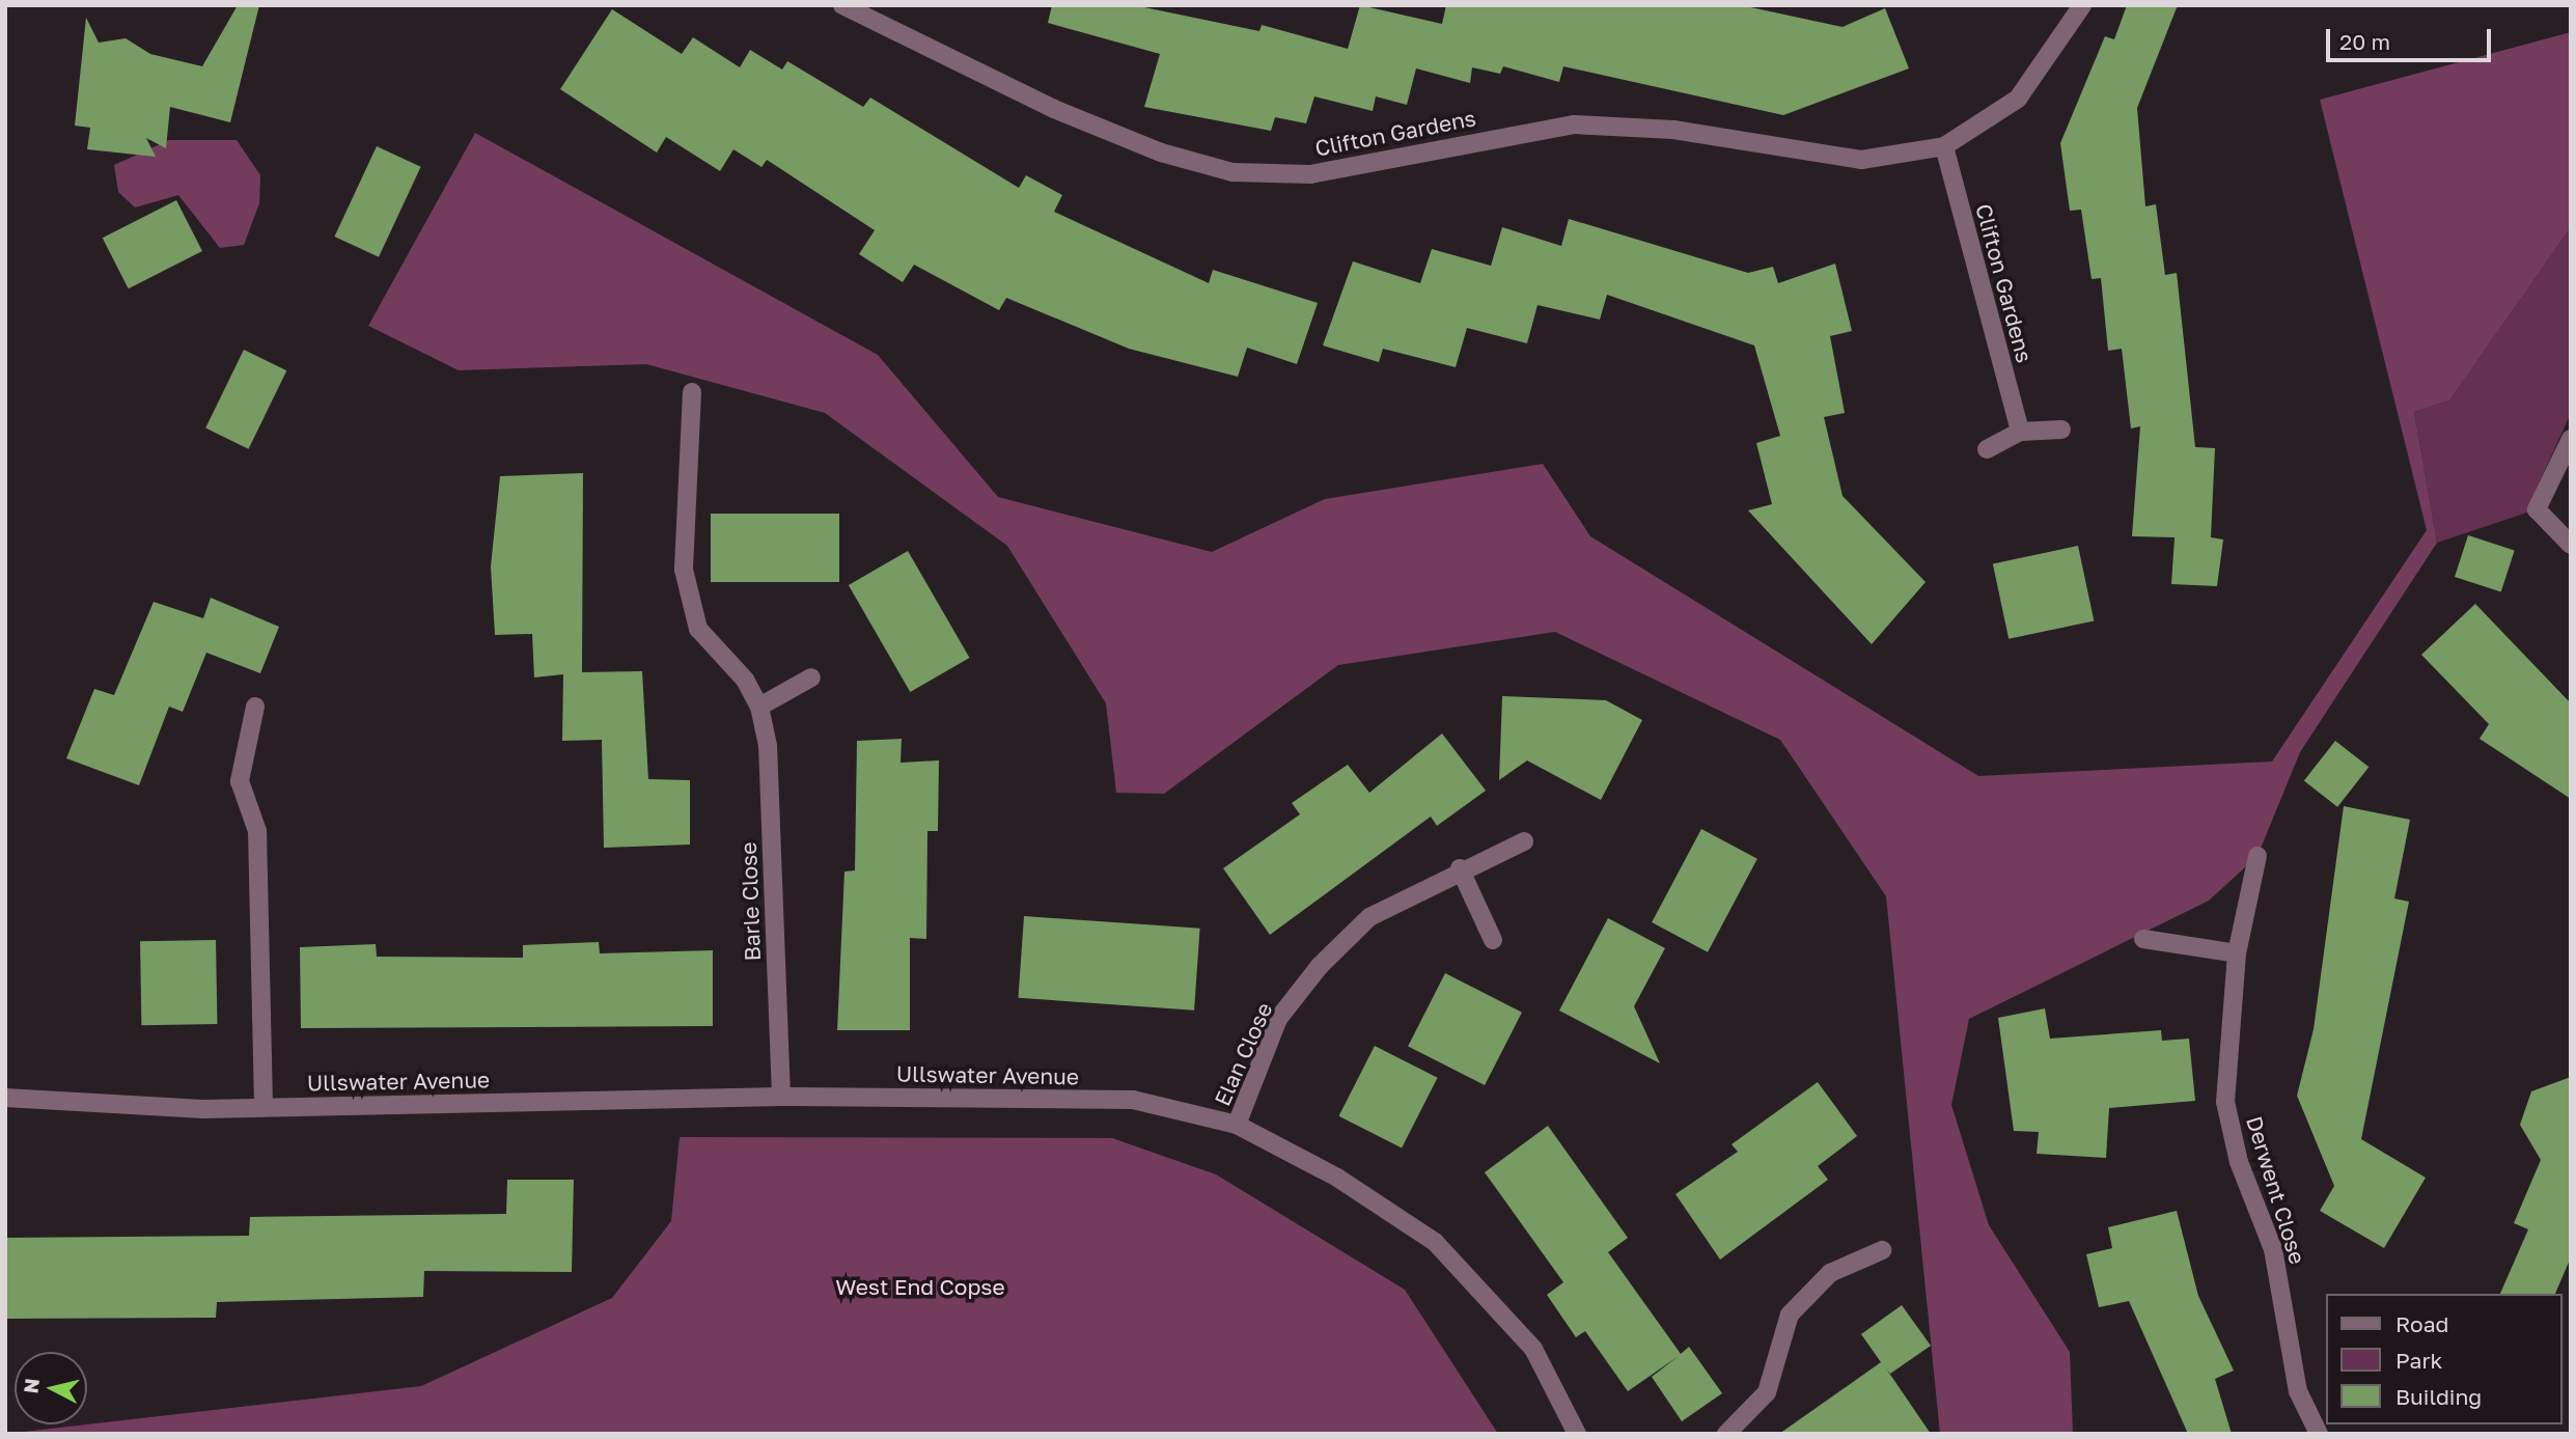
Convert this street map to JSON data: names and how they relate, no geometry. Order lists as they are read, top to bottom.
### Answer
{
  "streets": {
    "street": [
      "Clifton Gardens",
      "Barle Close",
      "Elan Close",
      "Ullswater Avenue",
      "Derwent Close"
    ]
  },
  "crossings": [
    ["Barle Close", "Ullswater Avenue"],
    ["Elan Close", "Ullswater Avenue"]
  ],
  "parks": ["West End Copse"],
  "legend": ["Road", "Park", "Building"],
  "scale_bar": "20 m",
  "north": "left"
}
